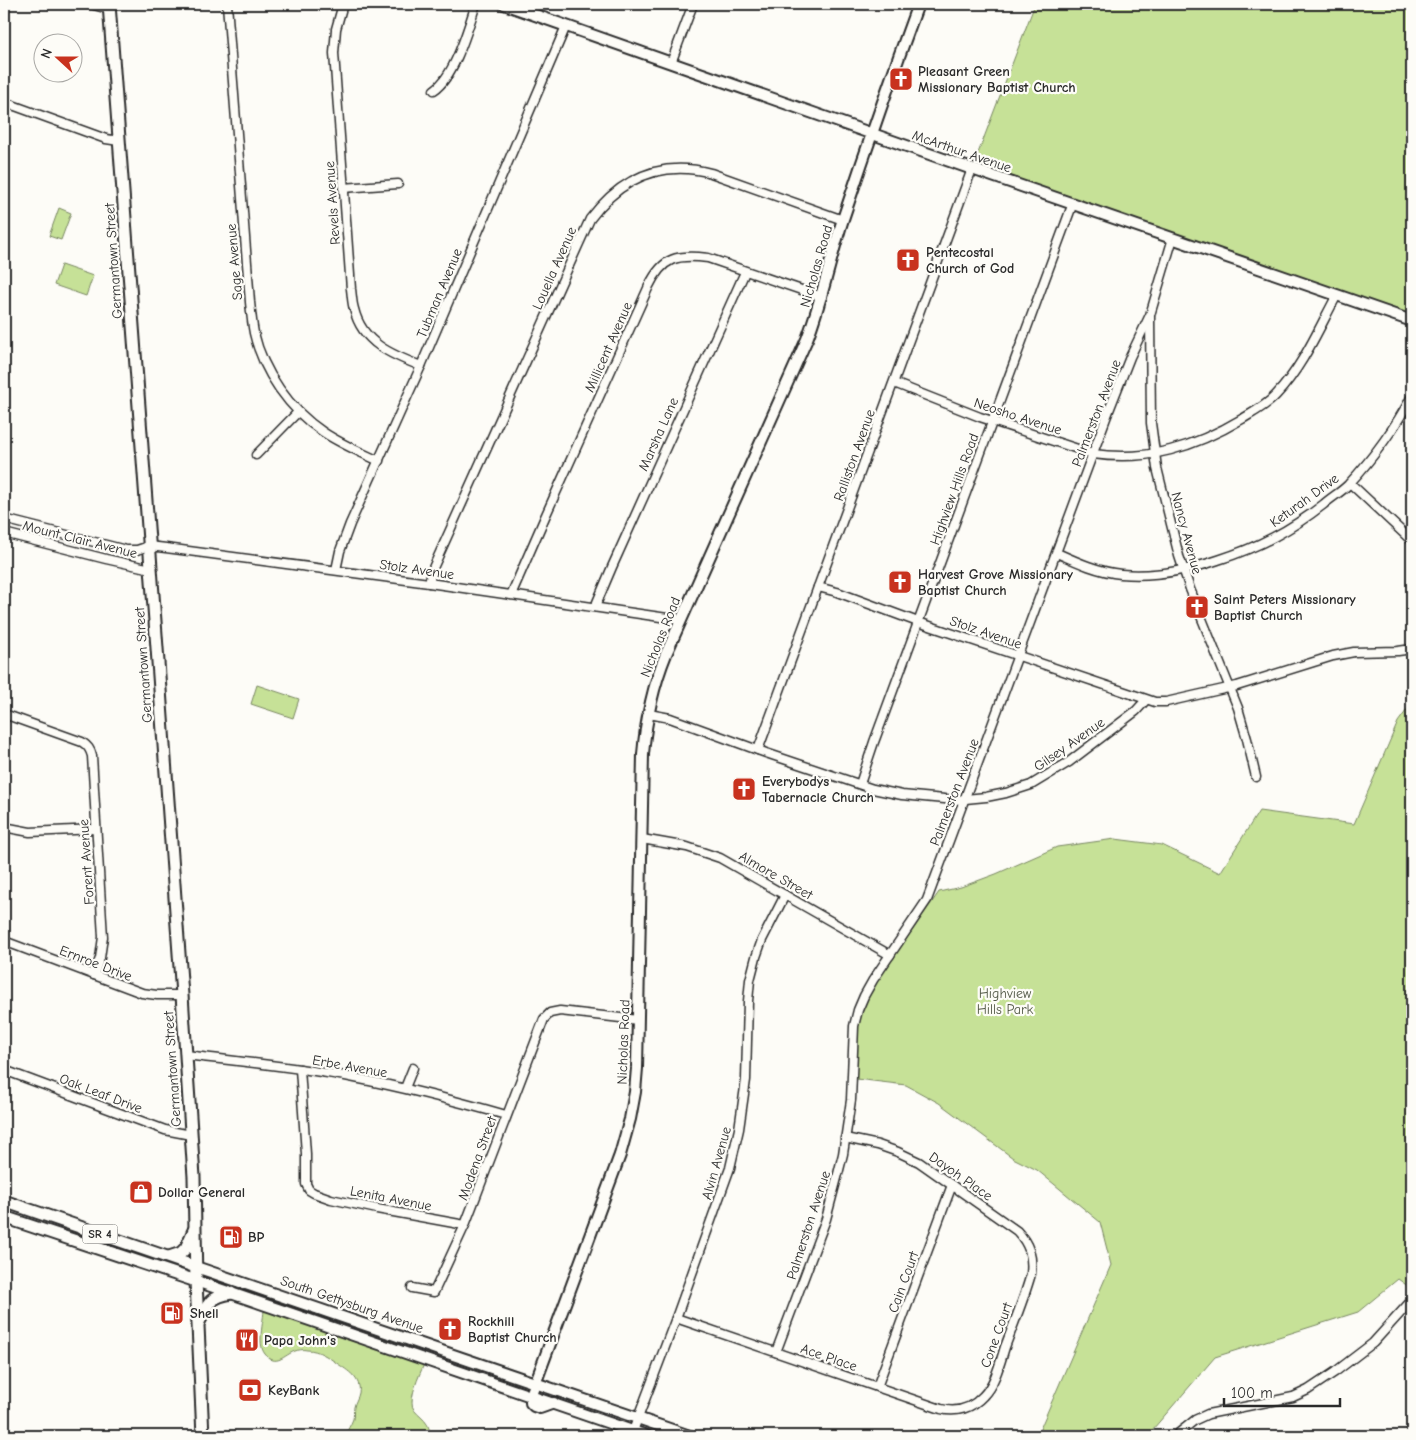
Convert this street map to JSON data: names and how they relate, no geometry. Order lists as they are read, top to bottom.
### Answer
{
  "streets": {
    "main road": ["Germantown Street", "SR 4", "South Gettysburg Avenue"],
    "street": [
      "McArthur Avenue",
      "Revels Avenue",
      "Sage Avenue",
      "Nicholas Road",
      "Louella Avenue",
      "Tubman Avenue",
      "Millicent Avenue",
      "Palmerston Avenue",
      "Neosho Avenue",
      "Marsha Lane",
      "Ralliston Avenue",
      "Highview Hills Road",
      "Keturah Drive",
      "Nancy Avenue",
      "Mount Clair Avenue",
      "Stolz Avenue",
      "Gilsey Avenue",
      "Forent Avenue",
      "Almore Street",
      "Ernroe Drive",
      "Erbe Avenue",
      "Oak Leaf Drive",
      "Modena Street",
      "Alvin Avenue",
      "Dayoh Place",
      "Lenita Avenue",
      "Cain Court",
      "Cone Court",
      "Ace Place"
    ]
  },
  "crossings": [
    ["McArthur Avenue", "Nicholas Road"],
    ["McArthur Avenue", "Tubman Avenue"],
    ["McArthur Avenue", "Palmerston Avenue"],
    ["McArthur Avenue", "Neosho Avenue"],
    ["McArthur Avenue", "Ralliston Avenue"],
    ["McArthur Avenue", "Highview Hills Road"],
    ["Revels Avenue", "Tubman Avenue"],
    ["Germantown Street", "Mount Clair Avenue"],
    ["Germantown Street", "Stolz Avenue"],
    ["Germantown Street", "Ernroe Drive"],
    ["Germantown Street", "Erbe Avenue"],
    ["Germantown Street", "Oak Leaf Drive"],
    ["Germantown Street", "South Gettysburg Avenue"],
    ["Sage Avenue", "Tubman Avenue"],
    ["Nicholas Road", "Louella Avenue"],
    ["Nicholas Road", "Millicent Avenue"],
    ["Nicholas Road", "Stolz Avenue"],
    ["Nicholas Road", "Gilsey Avenue"],
    ["Nicholas Road", "Almore Street"],
    ["Nicholas Road", "Modena Street"],
    ["Nicholas Road", "South Gettysburg Avenue"],
    ["Louella Avenue", "Stolz Avenue"],
    ["Tubman Avenue", "Stolz Avenue"],
    ["Millicent Avenue", "Marsha Lane"],
    ["Millicent Avenue", "Stolz Avenue"],
    ["Palmerston Avenue", "Neosho Avenue"],
    ["Palmerston Avenue", "Keturah Drive"],
    ["Palmerston Avenue", "Nancy Avenue"],
    ["Palmerston Avenue", "Stolz Avenue"],
    ["Palmerston Avenue", "Gilsey Avenue"],
    ["Palmerston Avenue", "Almore Street"],
    ["Palmerston Avenue", "Dayoh Place"],
    ["Palmerston Avenue", "Ace Place"],
    ["Neosho Avenue", "Ralliston Avenue"],
    ["Neosho Avenue", "Highview Hills Road"],
    ["Neosho Avenue", "Nancy Avenue"],
    ["Marsha Lane", "Stolz Avenue"],
    ["Ralliston Avenue", "Stolz Avenue"],
    ["Ralliston Avenue", "Gilsey Avenue"],
    ["Highview Hills Road", "Stolz Avenue"],
    ["Highview Hills Road", "Gilsey Avenue"],
    ["Keturah Drive", "Nancy Avenue"],
    ["Mount Clair Avenue", "Stolz Avenue"],
    ["Stolz Avenue", "Gilsey Avenue"],
    ["Forent Avenue", "Ernroe Drive"],
    ["Almore Street", "Alvin Avenue"],
    ["Erbe Avenue", "Modena Street"],
    ["Erbe Avenue", "Lenita Avenue"],
    ["Modena Street", "Lenita Avenue"],
    ["Alvin Avenue", "South Gettysburg Avenue"],
    ["Alvin Avenue", "Ace Place"],
    ["Dayoh Place", "Cain Court"],
    ["Dayoh Place", "Cone Court"],
    ["Cain Court", "Ace Place"],
    ["Cone Court", "Ace Place"]
  ],
  "parks": ["Highview Hills Park"],
  "places": {
    "church": [
      "Pleasant Green Missionary Baptist Church",
      "Pentecostal Church of God",
      "Harvest Grove Missionary Baptist Church",
      "Saint Peters Missionary Baptist Church",
      "Everybodys Tabernacle Church",
      "Rockhill Baptist Church"
    ],
    "shop": ["Dollar General"],
    "fuel station": ["BP", "Shell"],
    "restaurant": ["Papa John's"],
    "bank": ["KeyBank"]
  },
  "scale_bar": "100 m",
  "north": "left"
}
